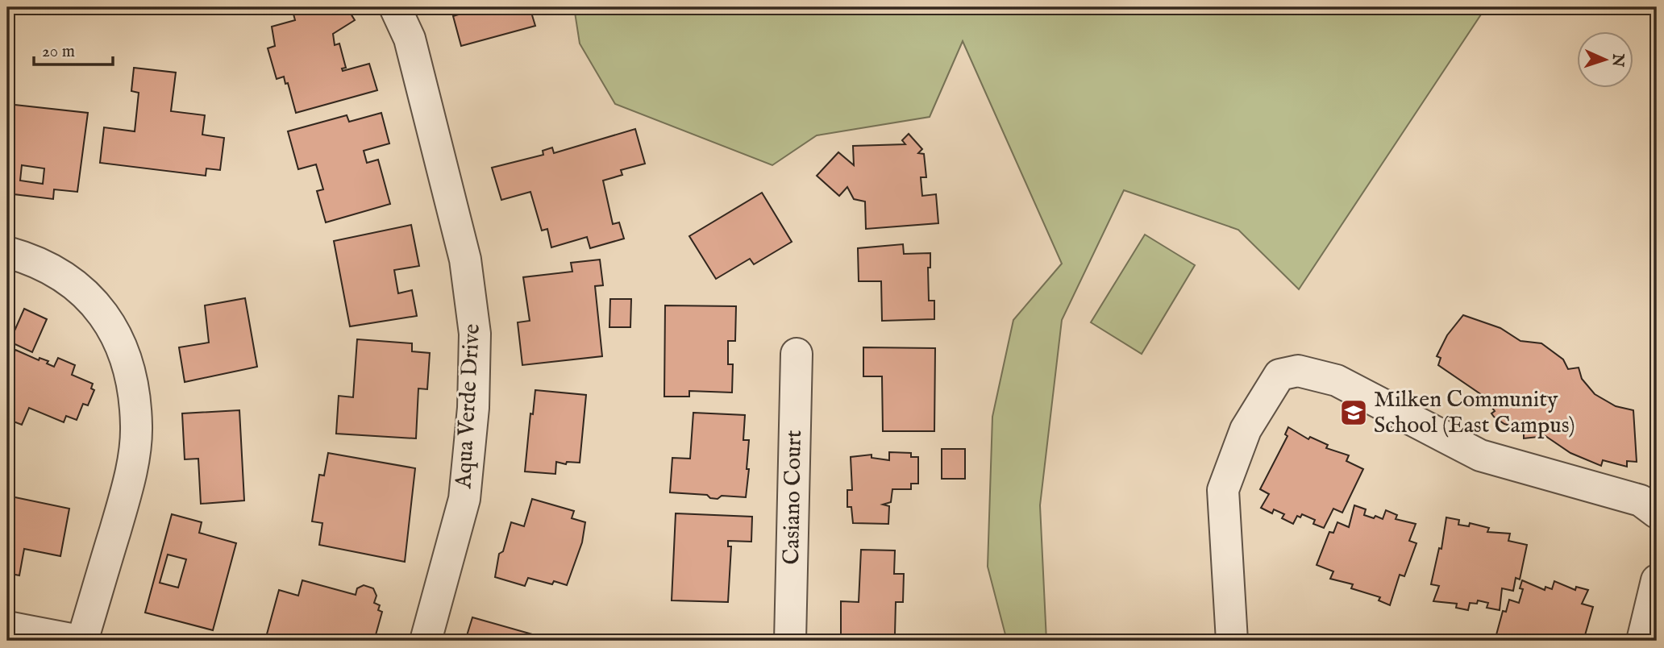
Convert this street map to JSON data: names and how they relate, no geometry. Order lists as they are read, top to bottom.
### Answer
{
  "streets": {
    "street": ["Aqua Verde Drive", "Casiano Court"]
  },
  "places": {
    "school or university": ["Milken Community School (East Campus)"]
  },
  "scale_bar": "20 m",
  "north": "right"
}
